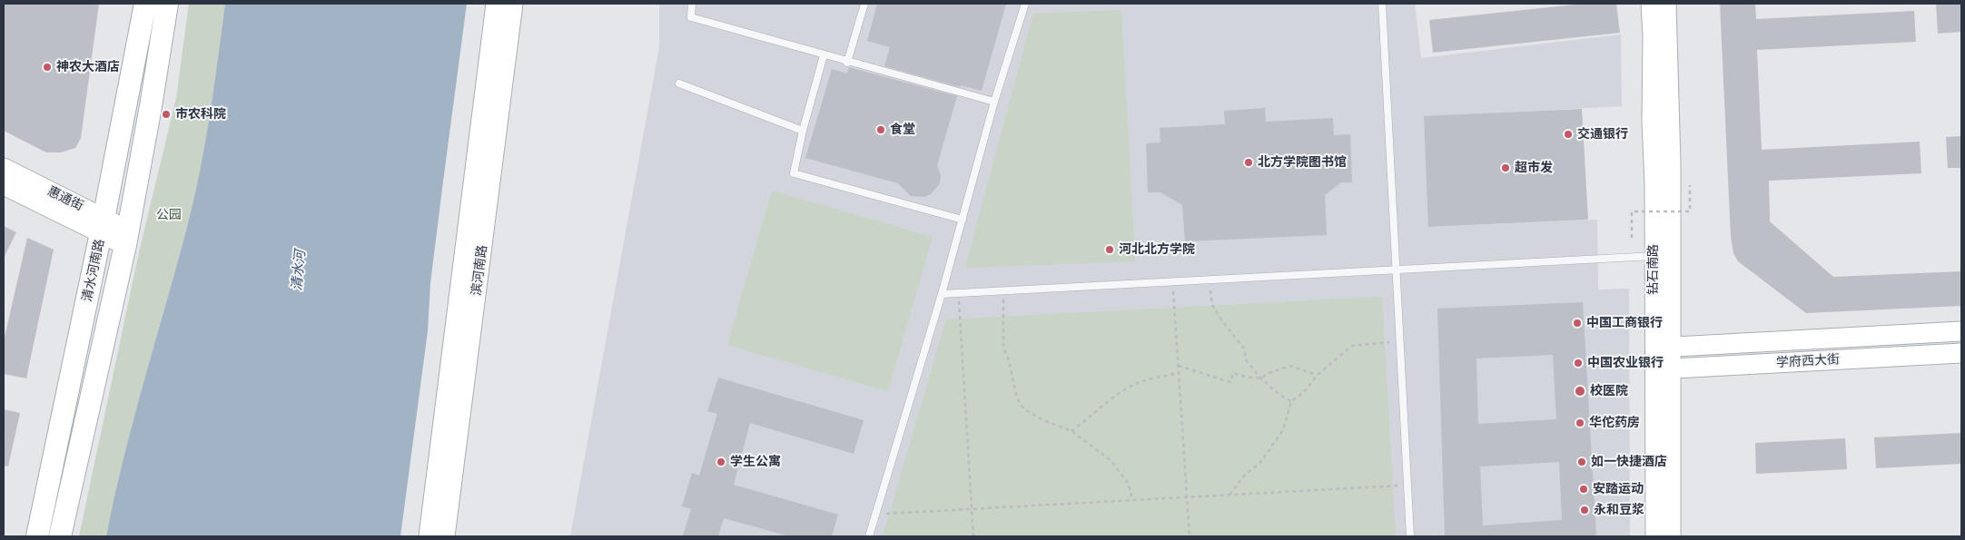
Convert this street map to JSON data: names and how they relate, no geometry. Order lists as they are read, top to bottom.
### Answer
{
  "streets": {
    "main road": [
      "惠通街",
      "钻石南路",
      "清水河南路",
      "滨河南路",
      "学府西大街"
    ]
  },
  "crossings": [
    ["惠通街", "清水河南路"],
    ["钻石南路", "学府西大街"]
  ],
  "water": ["清水河"],
  "parks": ["公园"],
  "places": [
    "神农大酒店",
    "市农科院",
    "食堂",
    "交通银行",
    "北方学院图书馆",
    "超市发",
    "河北北方学院",
    "中国工商银行",
    "中国农业银行",
    "校医院",
    "华佗药房",
    "学生公寓",
    "如一快捷酒店",
    "安踏运动",
    "永和豆浆"
  ]
}
